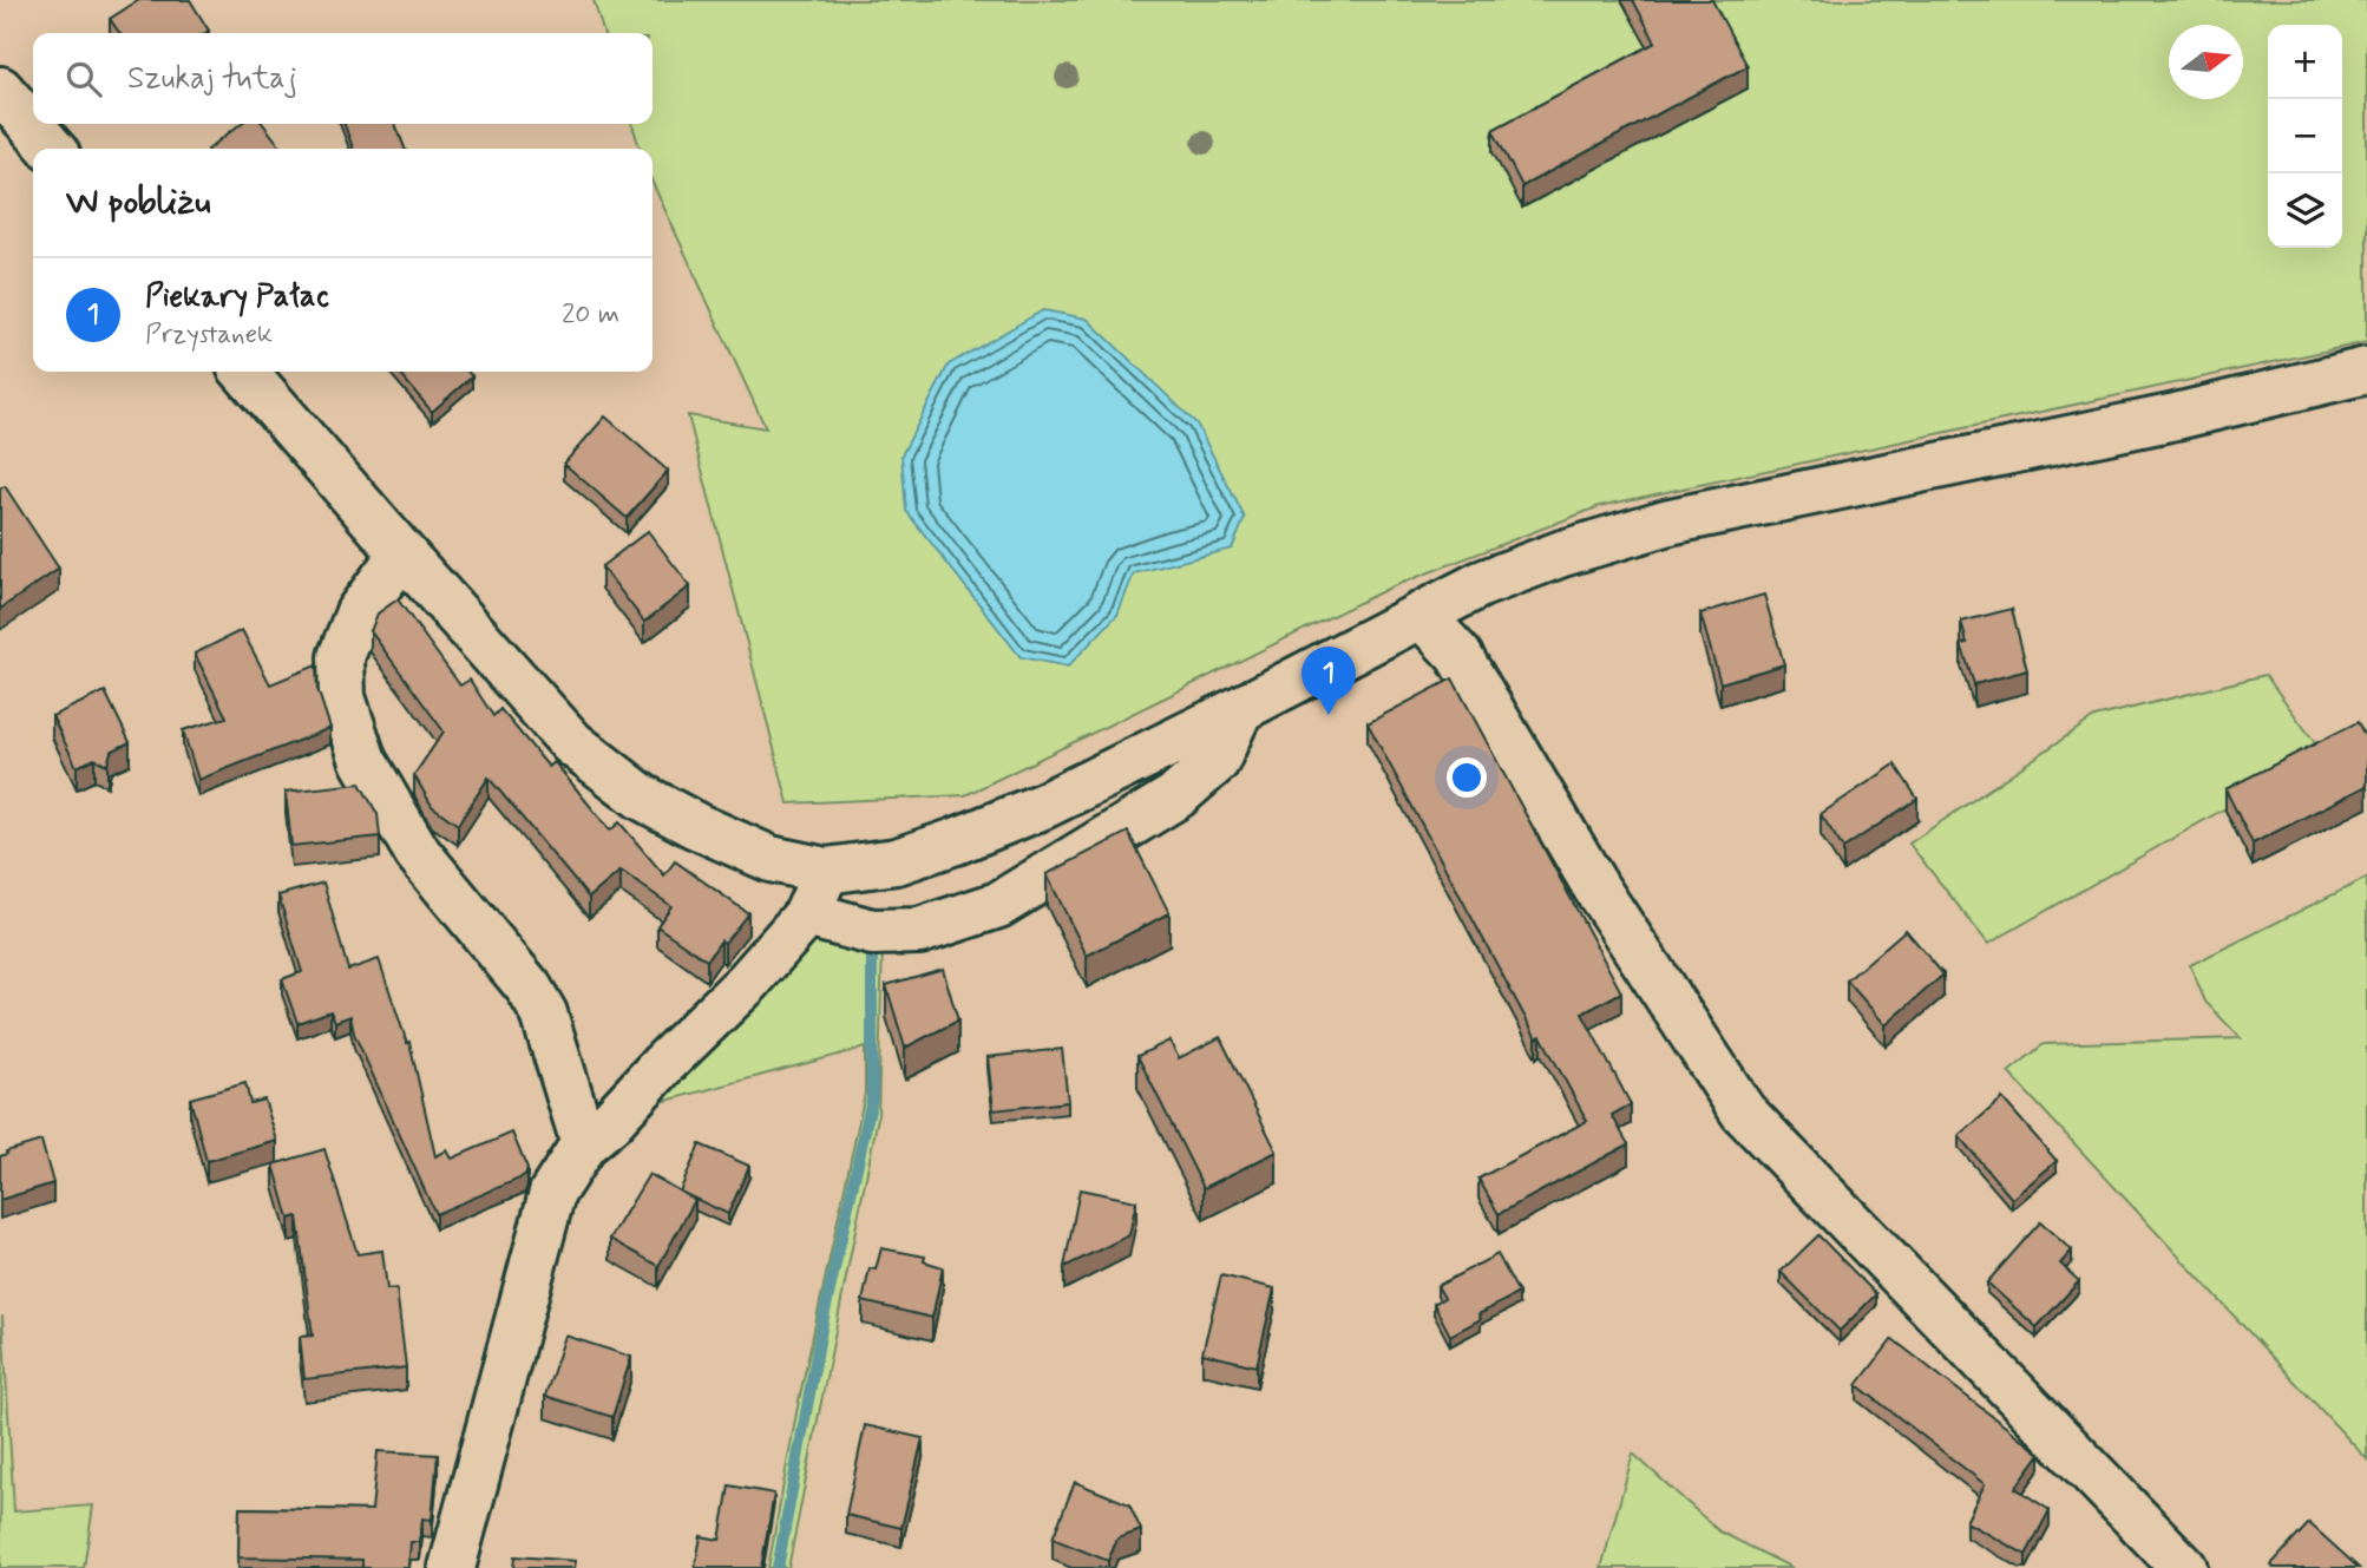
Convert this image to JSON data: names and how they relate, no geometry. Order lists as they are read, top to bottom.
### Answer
{
  "north": "right",
  "page": {
    "map_buttons": ["+", "−"],
    "search": "Szukaj tutaj",
    "heading": "W pobliżu",
    "list": [
      {
        "mark": "1",
        "name": "Piekary Pałac",
        "note": "Przystanek",
        "value": "20 m"
      }
    ],
    "pins": "1"
  }
}
